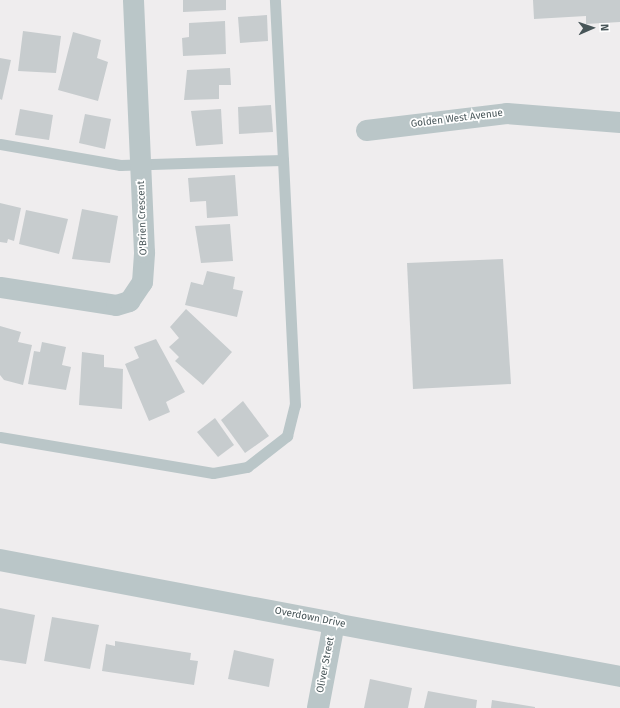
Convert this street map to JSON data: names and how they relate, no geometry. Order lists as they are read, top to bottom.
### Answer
{
  "streets": {
    "street": [
      "Golden West Avenue",
      "O'Brien Crescent",
      "Overdown Drive",
      "Oliver Street"
    ]
  },
  "crossings": [
    ["Overdown Drive", "Oliver Street"]
  ],
  "north": "right"
}
